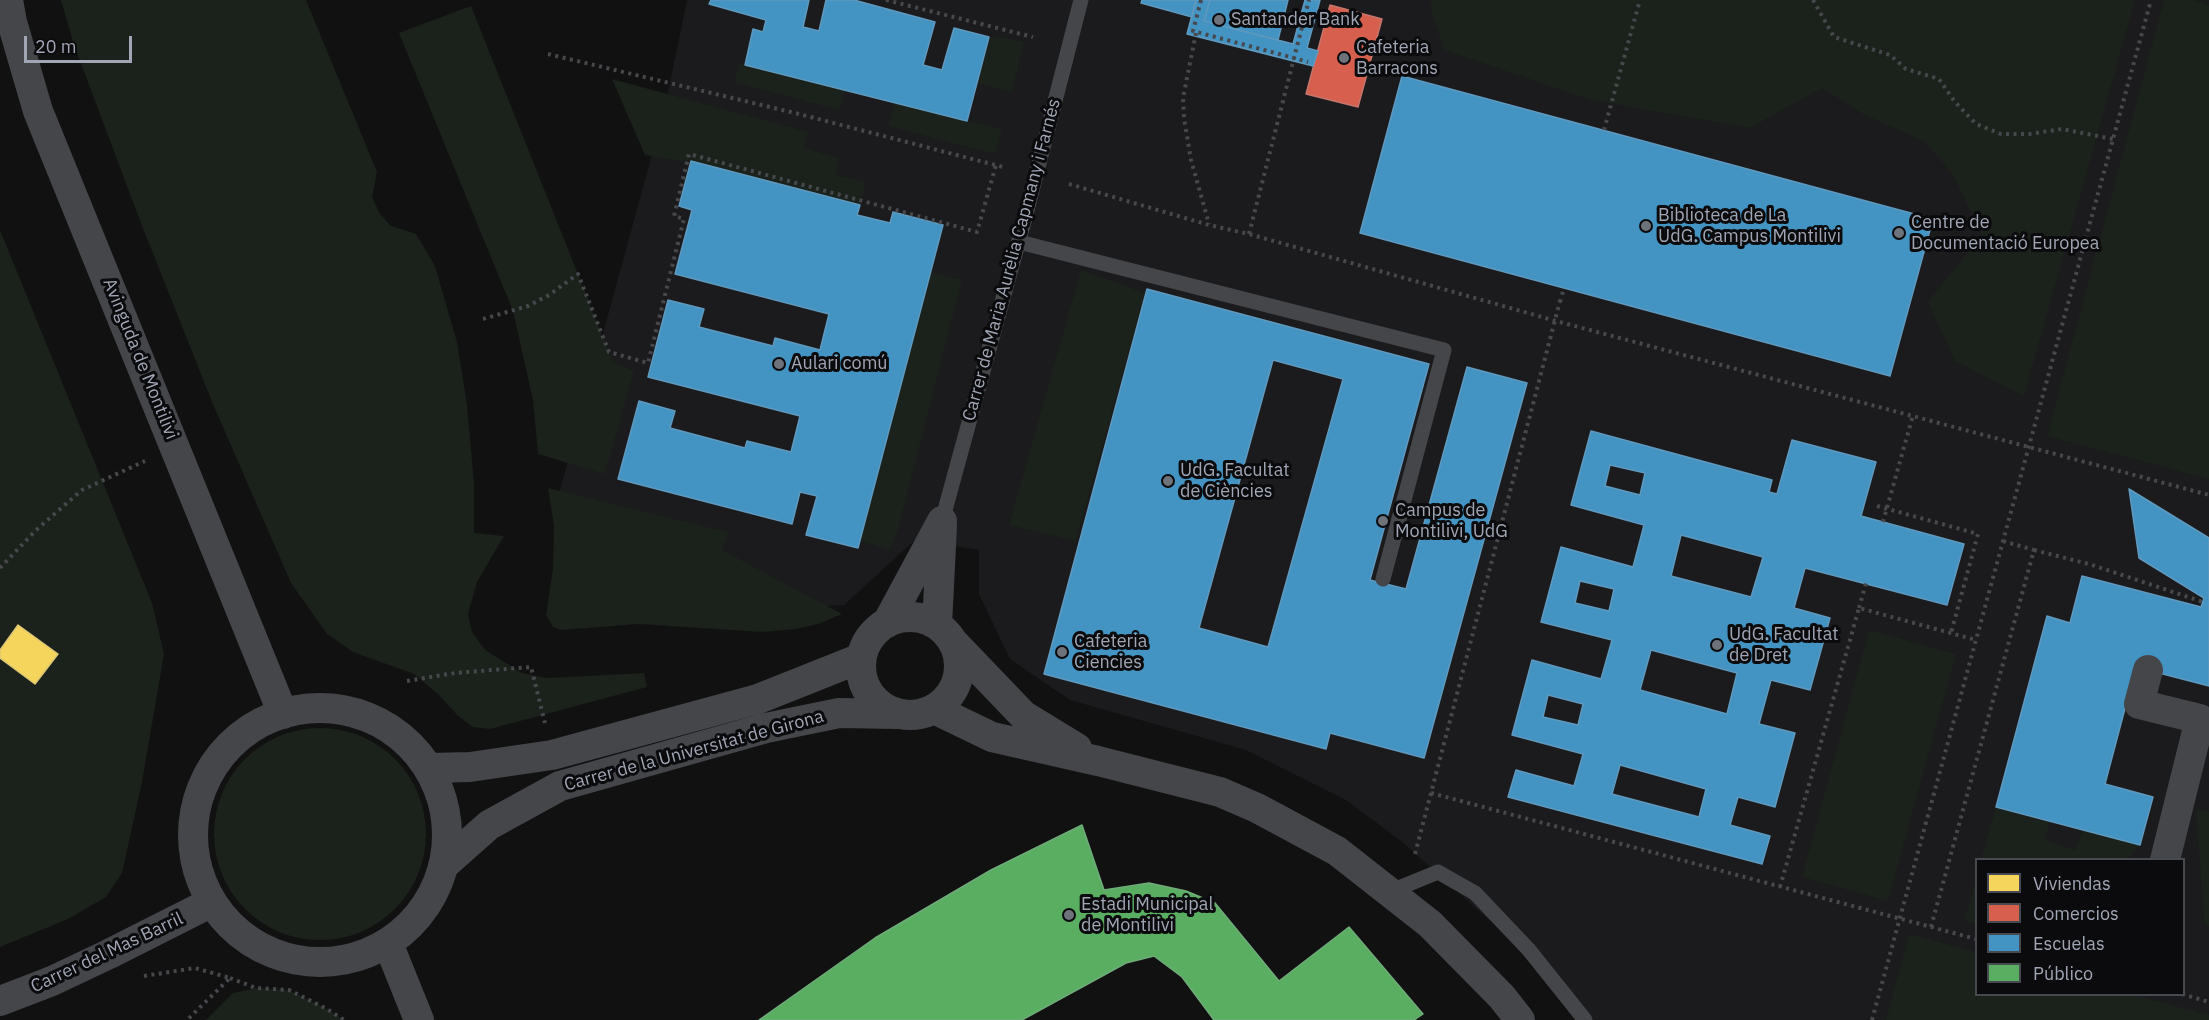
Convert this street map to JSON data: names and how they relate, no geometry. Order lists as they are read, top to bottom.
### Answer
{
  "streets": {
    "street": [
      "Carrer de Maria Aurèlia Capmany i Farnés",
      "Avinguda de Montilivi",
      "Carrer de la Universitat de Girona",
      "Carrer del Mas Barril"
    ]
  },
  "crossings": [
    ["Carrer de Maria Aurèlia Capmany i Farnés", "Carrer de la Universitat de Girona"]
  ],
  "places": [
    "Santander Bank",
    "Cafeteria Barracons",
    "Biblioteca de La UdG. Campus Montilivi",
    "Centre de Documentació Europea",
    "Aulari comú",
    "UdG. Facultat de Ciències",
    "Campus de Montilivi, UdG",
    "UdG. Facultat de Dret",
    "Cafeteria Ciencies",
    "Estadi Municipal de Montilivi"
  ],
  "legend": [
    "Viviendas",
    "Comercios",
    "Escuelas",
    "Público"
  ],
  "scale_bar": "20 m"
}
